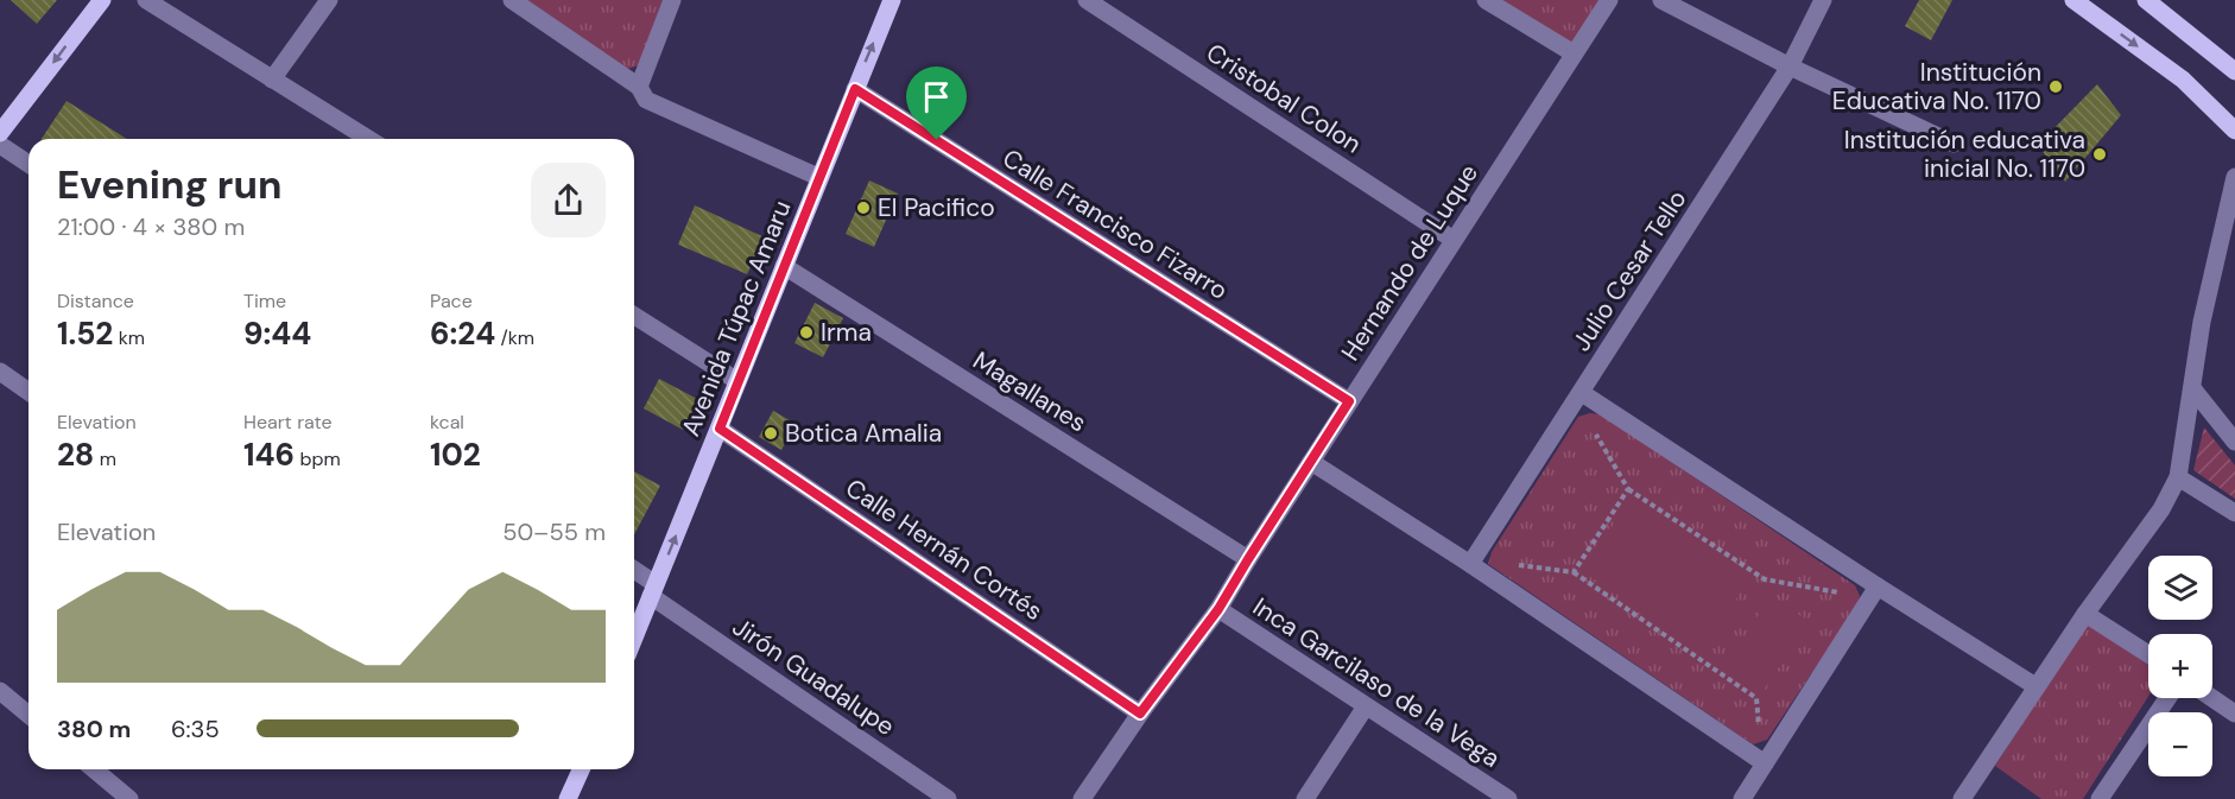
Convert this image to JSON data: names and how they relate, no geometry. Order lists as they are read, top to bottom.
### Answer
{
  "streets": {
    "main road": ["Avenida Túpac Amaru"],
    "street": [
      "Cristobal Colon",
      "Calle Francisco Fizarro",
      "Hernando de Luque",
      "Julio Cesar Tello",
      "Magallanes",
      "Calle Hernán Cortés",
      "Jirón Guadalupe",
      "Inca Garcilaso de la Vega"
    ]
  },
  "crossings": [
    ["Cristobal Colon", "Hernando de Luque"],
    ["Calle Francisco Fizarro", "Hernando de Luque"],
    ["Calle Francisco Fizarro", "Avenida Túpac Amaru"],
    ["Hernando de Luque", "Magallanes"],
    ["Hernando de Luque", "Calle Hernán Cortés"],
    ["Hernando de Luque", "Inca Garcilaso de la Vega"],
    ["Avenida Túpac Amaru", "Magallanes"],
    ["Avenida Túpac Amaru", "Calle Hernán Cortés"],
    ["Avenida Túpac Amaru", "Jirón Guadalupe"]
  ],
  "one_way": ["Avenida Túpac Amaru"],
  "places": [
    "Institución Educativa No. 1170",
    "Institución educativa inicial No. 1170",
    "El Pacifico",
    "Irma",
    "Botica Amalia"
  ],
  "page": {
    "heading": ["Evening run", "21:00 · 4 × 380 m"],
    "stats": [
      ["Distance", "1.52 km"],
      ["Time", "9:44"],
      ["Pace", "6:24 /km"],
      ["Elevation", "28 m"],
      ["Heart rate", "146 bpm"],
      ["kcal", "102"]
    ],
    "chart": ["Elevation", "50–55 m"],
    "map_buttons": ["+", "−"],
    "list": [
      {
        "name": "380 m",
        "note": "6:35"
      }
    ]
  }
}
